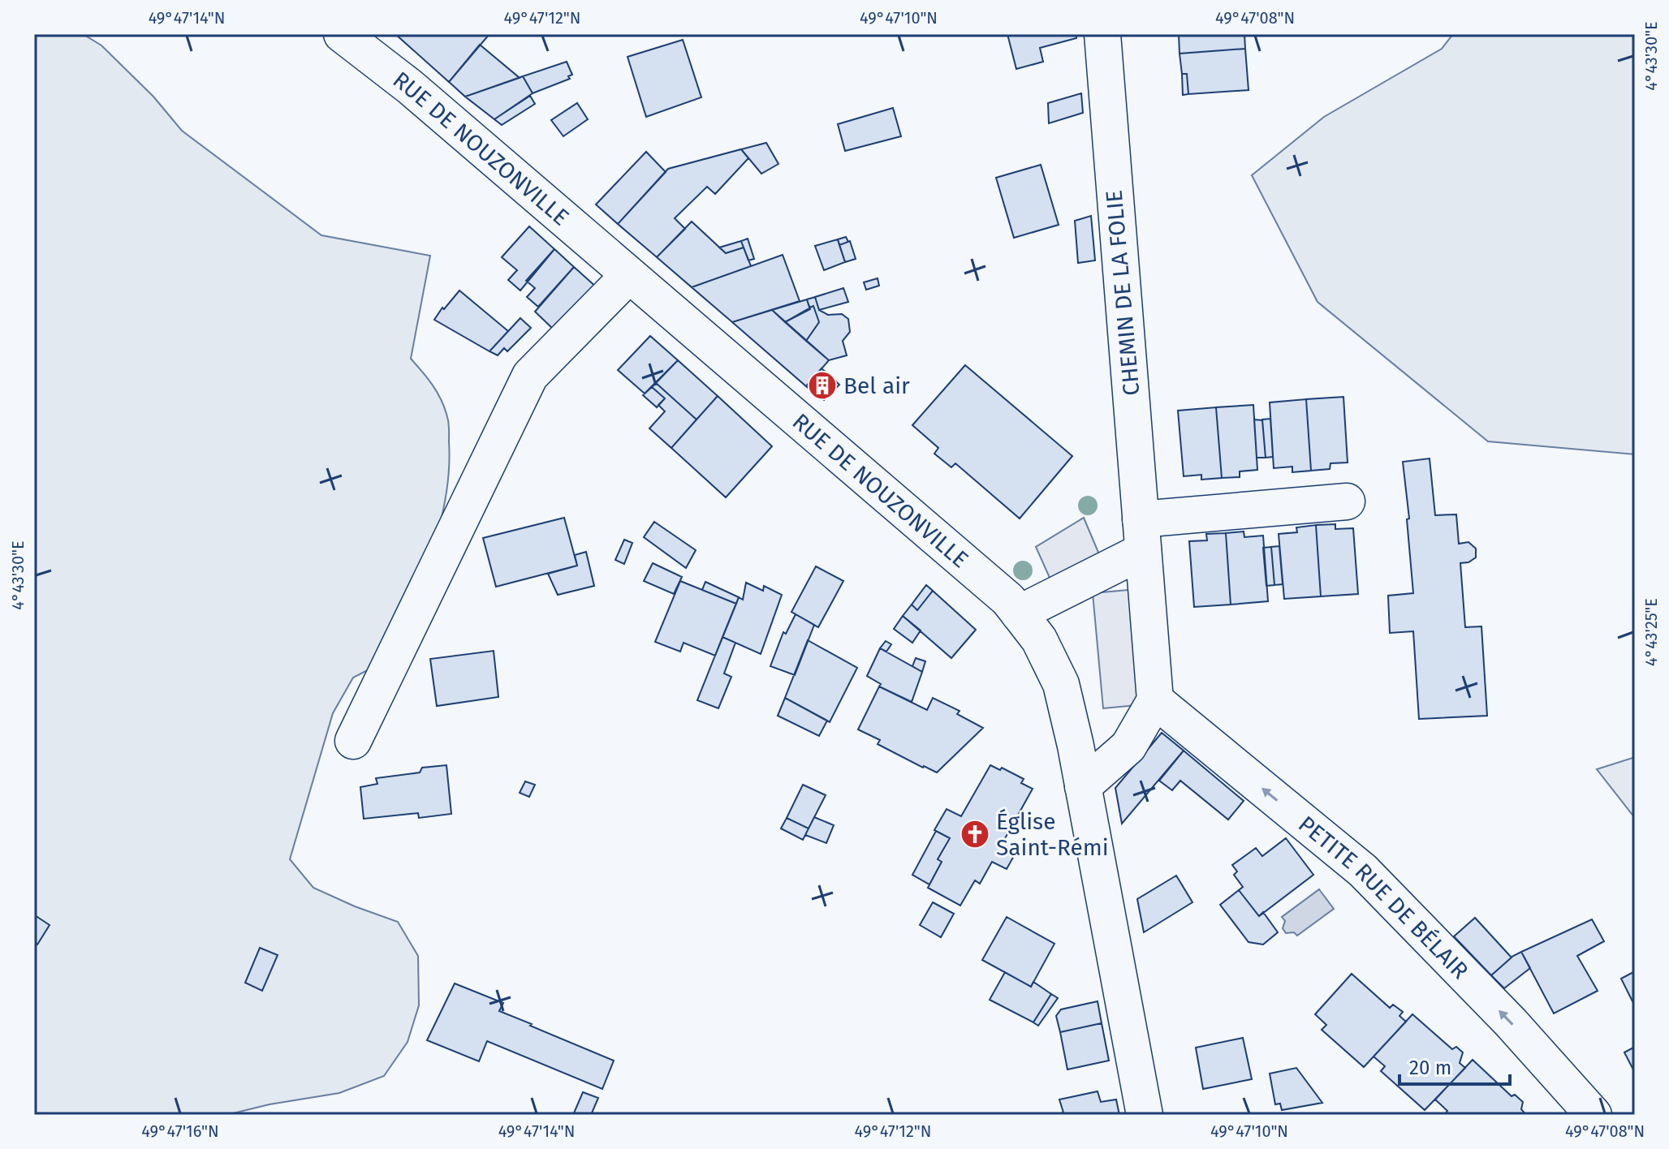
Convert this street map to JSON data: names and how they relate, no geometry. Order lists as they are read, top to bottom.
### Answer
{
  "streets": {
    "street": ["RUE DE NOUZONVILLE", "CHEMIN DE LA FOLIE", "PETITE RUE DE BÉLAIR"]
  },
  "crossings": [
    ["CHEMIN DE LA FOLIE", "PETITE RUE DE BÉLAIR"]
  ],
  "one_way": ["PETITE RUE DE BÉLAIR"],
  "places": {
    "building": ["Bel air"],
    "church": ["Église Saint-Rémi"]
  },
  "scale_bar": "20 m",
  "coordinates": [
    "49°47'14\"N",
    "49°47'12\"N",
    "49°47'10\"N",
    "49°47'08\"N",
    "4°43'30\"E",
    "4°43'25\"E",
    "49°47'16\"N"
  ]
}
